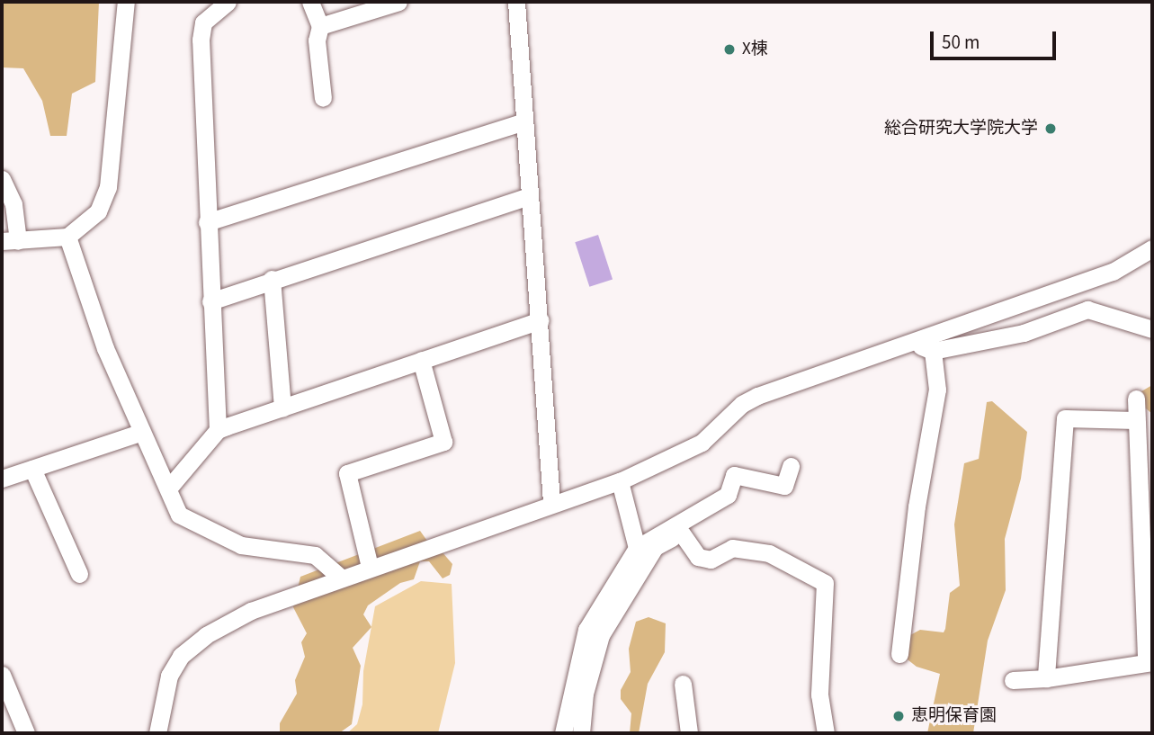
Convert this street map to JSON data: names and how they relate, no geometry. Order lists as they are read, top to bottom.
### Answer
{
  "places": ["X棟", "総合研究大学院大学", "恵明保育園"],
  "scale_bar": "50 m"
}
